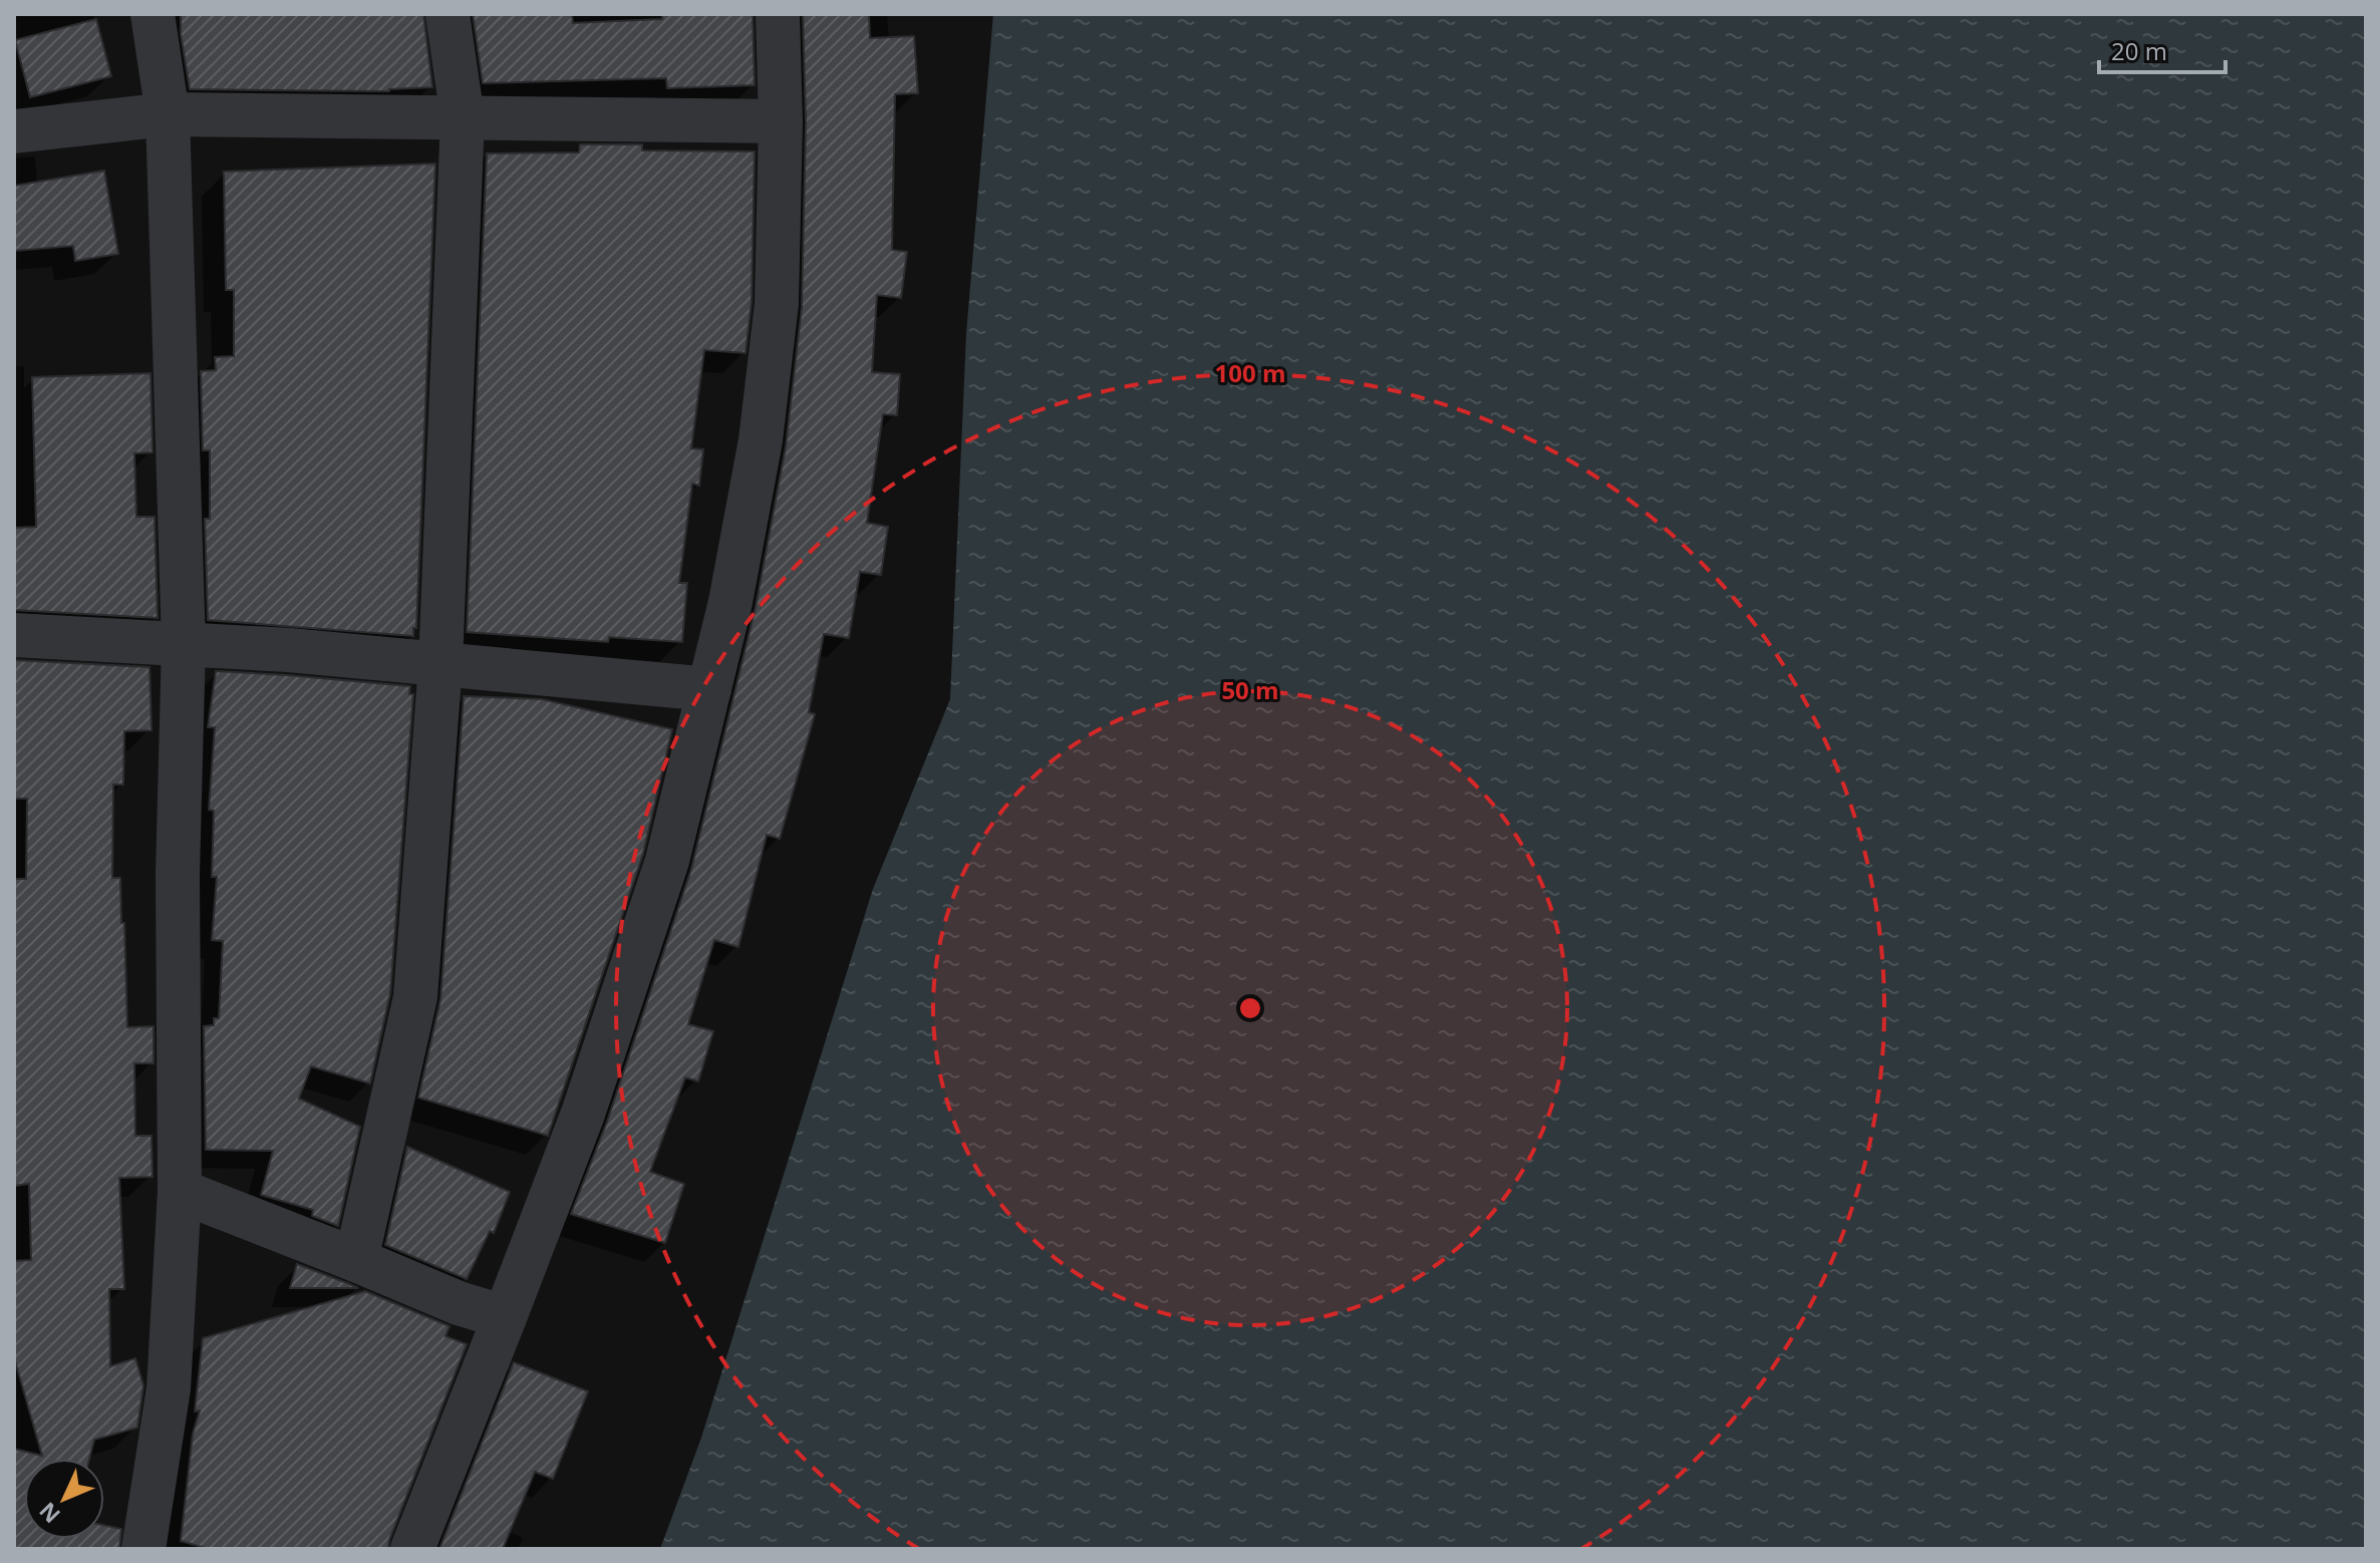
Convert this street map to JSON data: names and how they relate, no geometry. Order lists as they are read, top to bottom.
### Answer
{
  "scale_bar": "20 m",
  "north": "bottom left",
  "rings": ["100 m", "50 m"]
}
